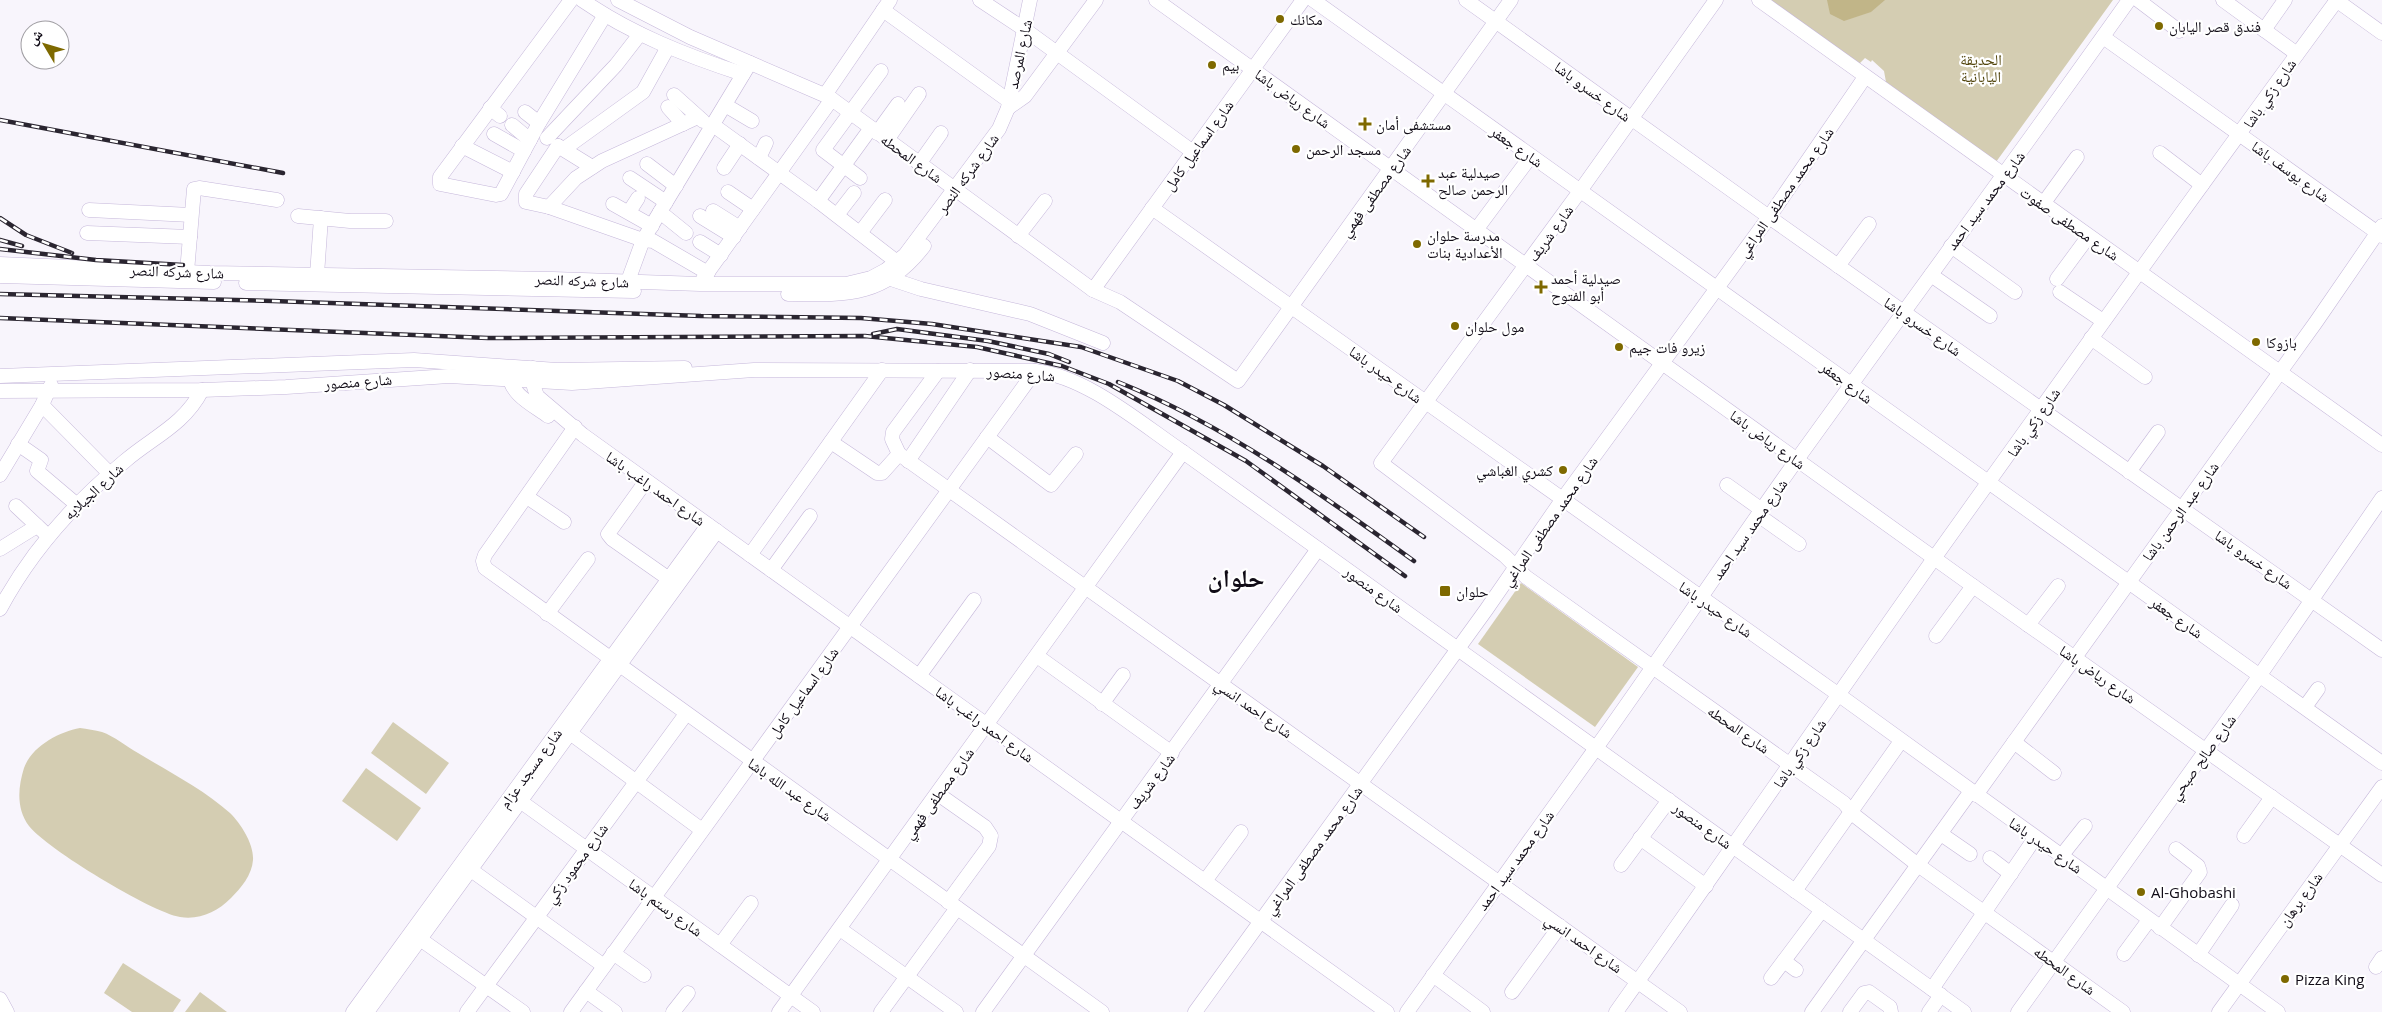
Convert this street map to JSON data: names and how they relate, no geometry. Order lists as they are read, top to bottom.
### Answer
{
  "streets": {
    "street": [
      "شارع المرصد",
      "شارع خسرو باشا",
      "شارع زكي باشا",
      "شارع رياض باشا",
      "شارع اسماعيل كامل",
      "شارع جعفر",
      "شارع المحطه",
      "شارع يوسف باشا",
      "شارع شركه النصر",
      "شارع مصطفى فهمي",
      "شارع محمد مصطفى المراغي",
      "شارع محمد سيد احمد",
      "شارع مصطفى صفوت",
      "شارع شريف",
      "شارع منصور",
      "شارع حيدر باشا",
      "شارع احمد راغب باشا",
      "شارع الجبلايه",
      "شارع عبد الرحمن باشا",
      "شارع احمد انسي",
      "شارع صالح صبحي",
      "شارع مسجد عزام",
      "شارع عبد الله باشا",
      "شارع محمود زكي",
      "شارع برهان",
      "شارع رستم باشا"
    ]
  },
  "crossings": [
    ["شارع المرصد", "شارع شركه النصر"],
    ["شارع خسرو باشا", "شارع زكي باشا"],
    ["شارع خسرو باشا", "شارع مصطفى فهمي"],
    ["شارع خسرو باشا", "شارع محمد مصطفى المراغي"],
    ["شارع خسرو باشا", "شارع محمد سيد احمد"],
    ["شارع خسرو باشا", "شارع شريف"],
    ["شارع خسرو باشا", "شارع عبد الرحمن باشا"],
    ["شارع خسرو باشا", "شارع صالح صبحي"],
    ["شارع زكي باشا", "شارع رياض باشا"],
    ["شارع زكي باشا", "شارع جعفر"],
    ["شارع زكي باشا", "شارع المحطه"],
    ["شارع زكي باشا", "شارع يوسف باشا"],
    ["شارع زكي باشا", "شارع مصطفى صفوت"],
    ["شارع زكي باشا", "شارع منصور"],
    ["شارع زكي باشا", "شارع حيدر باشا"],
    ["شارع زكي باشا", "شارع احمد انسي"],
    ["شارع رياض باشا", "شارع اسماعيل كامل"],
    ["شارع رياض باشا", "شارع مصطفى فهمي"],
    ["شارع رياض باشا", "شارع محمد مصطفى المراغي"],
    ["شارع رياض باشا", "شارع محمد سيد احمد"],
    ["شارع رياض باشا", "شارع شريف"],
    ["شارع رياض باشا", "شارع عبد الرحمن باشا"],
    ["شارع رياض باشا", "شارع صالح صبحي"],
    ["شارع رياض باشا", "شارع برهان"],
    ["شارع اسماعيل كامل", "شارع المحطه"],
    ["شارع اسماعيل كامل", "شارع منصور"],
    ["شارع اسماعيل كامل", "شارع حيدر باشا"],
    ["شارع اسماعيل كامل", "شارع احمد راغب باشا"],
    ["شارع اسماعيل كامل", "شارع احمد انسي"],
    ["شارع اسماعيل كامل", "شارع عبد الله باشا"],
    ["شارع اسماعيل كامل", "شارع رستم باشا"],
    ["شارع جعفر", "شارع مصطفى فهمي"],
    ["شارع جعفر", "شارع محمد مصطفى المراغي"],
    ["شارع جعفر", "شارع محمد سيد احمد"],
    ["شارع جعفر", "شارع شريف"],
    ["شارع جعفر", "شارع عبد الرحمن باشا"],
    ["شارع جعفر", "شارع صالح صبحي"],
    ["شارع المحطه", "شارع شركه النصر"],
    ["شارع المحطه", "شارع مصطفى فهمي"],
    ["شارع المحطه", "شارع محمد مصطفى المراغي"],
    ["شارع المحطه", "شارع محمد سيد احمد"],
    ["شارع المحطه", "شارع شريف"],
    ["شارع المحطه", "شارع عبد الرحمن باشا"],
    ["شارع المحطه", "شارع صالح صبحي"],
    ["شارع يوسف باشا", "شارع محمد سيد احمد"],
    ["شارع يوسف باشا", "شارع عبد الرحمن باشا"],
    ["شارع مصطفى فهمي", "شارع منصور"],
    ["شارع مصطفى فهمي", "شارع حيدر باشا"],
    ["شارع مصطفى فهمي", "شارع احمد راغب باشا"],
    ["شارع مصطفى فهمي", "شارع احمد انسي"],
    ["شارع مصطفى فهمي", "شارع عبد الله باشا"],
    ["شارع مصطفى فهمي", "شارع رستم باشا"],
    ["شارع محمد مصطفى المراغي", "شارع مصطفى صفوت"],
    ["شارع محمد مصطفى المراغي", "شارع منصور"],
    ["شارع محمد مصطفى المراغي", "شارع حيدر باشا"],
    ["شارع محمد مصطفى المراغي", "شارع احمد راغب باشا"],
    ["شارع محمد مصطفى المراغي", "شارع احمد انسي"],
    ["شارع محمد سيد احمد", "شارع مصطفى صفوت"],
    ["شارع محمد سيد احمد", "شارع منصور"],
    ["شارع محمد سيد احمد", "شارع حيدر باشا"],
    ["شارع محمد سيد احمد", "شارع احمد انسي"],
    ["شارع مصطفى صفوت", "شارع عبد الرحمن باشا"],
    ["شارع شريف", "شارع منصور"],
    ["شارع شريف", "شارع حيدر باشا"],
    ["شارع شريف", "شارع احمد راغب باشا"],
    ["شارع شريف", "شارع احمد انسي"],
    ["شارع شريف", "شارع عبد الله باشا"],
    ["شارع منصور", "شارع احمد راغب باشا"],
    ["شارع منصور", "شارع الجبلايه"],
    ["شارع منصور", "شارع عبد الرحمن باشا"],
    ["شارع حيدر باشا", "شارع عبد الرحمن باشا"],
    ["شارع حيدر باشا", "شارع صالح صبحي"],
    ["شارع حيدر باشا", "شارع برهان"],
    ["شارع احمد راغب باشا", "شارع مسجد عزام"],
    ["شارع مسجد عزام", "شارع عبد الله باشا"],
    ["شارع مسجد عزام", "شارع رستم باشا"],
    ["شارع عبد الله باشا", "شارع محمود زكي"],
    ["شارع محمود زكي", "شارع رستم باشا"]
  ],
  "districts": ["حلوان"],
  "parks": ["الحديقة اليابانية"],
  "places": {
    "other": [
      "مكانك",
      "فندق قصر اليابان",
      "بيم",
      "مسجد الرحمن",
      "مدرسة حلوان الأعدادية بنات",
      "مول حلوان",
      "بازوكا",
      "زيرو فات جيم",
      "كشري الغباشي",
      "Al-Ghobashi",
      "Pizza King"
    ],
    "health": ["مستشفى أمان", "صيدلية عبد الرحمن صالح", "صيدلية أحمد أبو الفتوح"],
    "transit": ["حلوان"]
  },
  "north": "top left"
}
